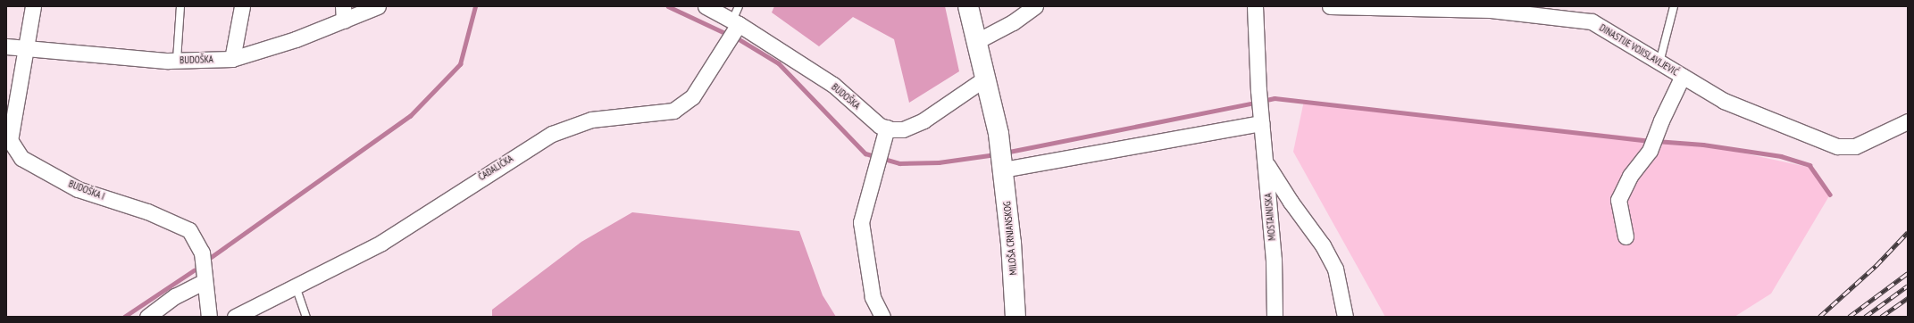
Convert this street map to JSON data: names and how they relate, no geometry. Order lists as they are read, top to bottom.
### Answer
{
  "streets": {
    "main road": ["MILOŠA CRNJANSKOG"],
    "street": [
      "DINASTIJE VOJISLAVLJEVIĆ",
      "BUDOŠKA",
      "ČAĐALIČKA",
      "BUDOŠKA I",
      "MOSTAINJSKA"
    ]
  },
  "crossings": [
    ["BUDOŠKA", "ČAĐALIČKA"],
    ["BUDOŠKA", "BUDOŠKA I"],
    ["BUDOŠKA", "MILOŠA CRNJANSKOG"]
  ]
}
